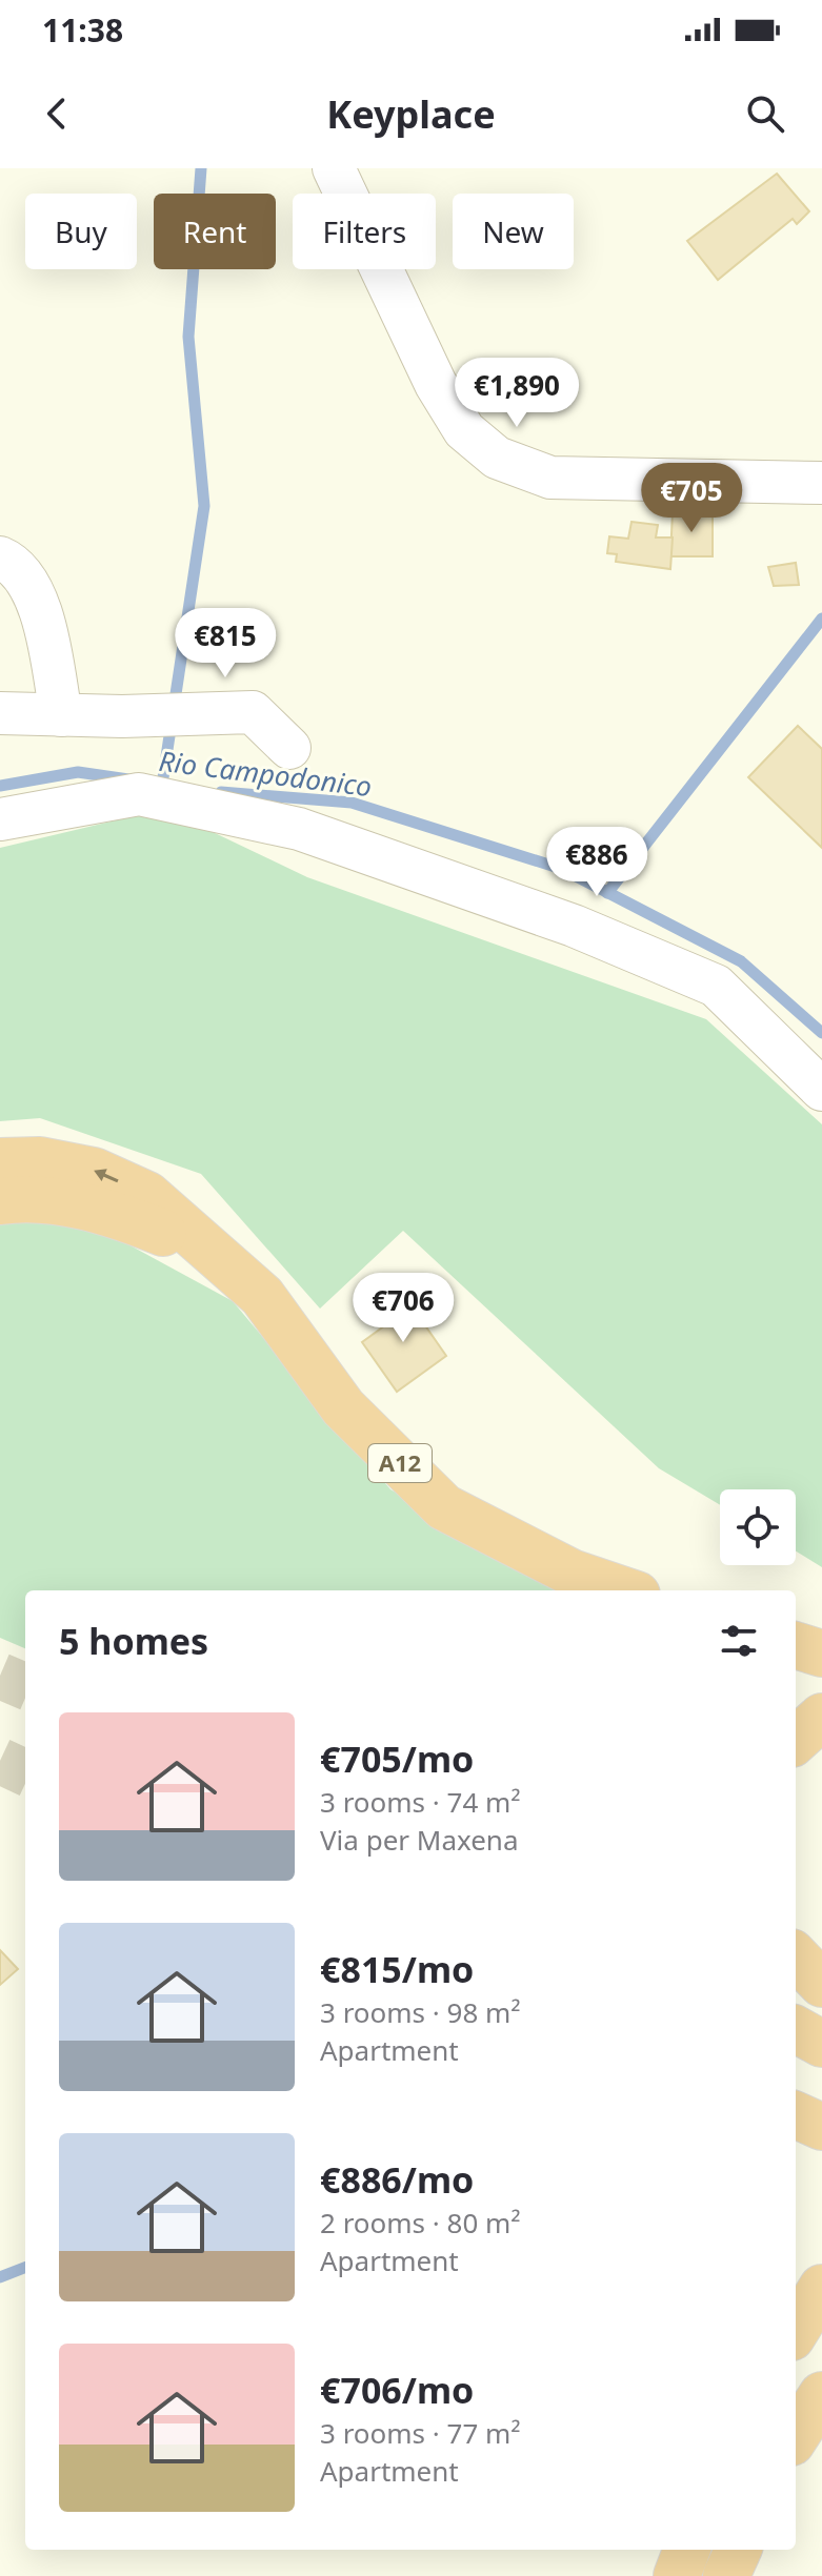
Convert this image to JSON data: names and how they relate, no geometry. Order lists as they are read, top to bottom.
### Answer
{
  "streets": {
    "highway": ["A12"]
  },
  "water": ["Rio Campodonico"],
  "page": {
    "status": "11:38",
    "header": "Keyplace",
    "chip": [
      "Buy",
      "Rent",
      "Filters",
      "New"
    ],
    "price": [
      "€1,890",
      "€705",
      "€815",
      "€886",
      "€706"
    ],
    "heading": "5 homes",
    "list": [
      {
        "name": "€705/mo",
        "note": "3 rooms · 74 m² · Via per Maxena"
      },
      {
        "name": "€815/mo",
        "note": "3 rooms · 98 m² · Apartment"
      },
      {
        "name": "€886/mo",
        "note": "2 rooms · 80 m² · Apartment"
      },
      {
        "name": "€706/mo",
        "note": "3 rooms · 77 m² · Apartment"
      }
    ]
  }
}
